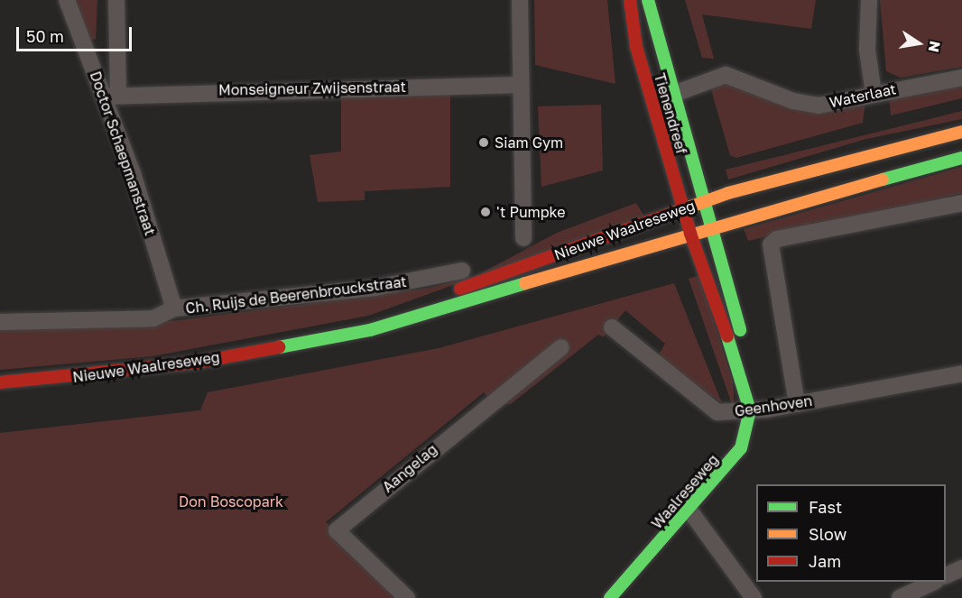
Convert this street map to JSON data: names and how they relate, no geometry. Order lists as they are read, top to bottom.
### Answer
{
  "streets": {
    "street": [
      "Monseigneur Zwijsenstraat",
      "Waterlaat",
      "Tienendreef",
      "Doctor Schaepmanstraat",
      "Nieuwe Waalreseweg",
      "Ch. Ruijs de Beerenbrouckstraat",
      "Geenhoven",
      "Aangelag",
      "Waalreseweg"
    ]
  },
  "crossings": [
    ["Monseigneur Zwijsenstraat", "Doctor Schaepmanstraat"],
    ["Waterlaat", "Tienendreef"],
    ["Tienendreef", "Nieuwe Waalreseweg"],
    ["Tienendreef", "Waalreseweg"],
    ["Doctor Schaepmanstraat", "Ch. Ruijs de Beerenbrouckstraat"],
    ["Nieuwe Waalreseweg", "Waalreseweg"],
    ["Geenhoven", "Waalreseweg"]
  ],
  "parks": ["Don Boscopark"],
  "places": ["Siam Gym", "'t Pumpke"],
  "legend": ["Fast", "Slow", "Jam"],
  "scale_bar": "50 m",
  "north": "right"
}
